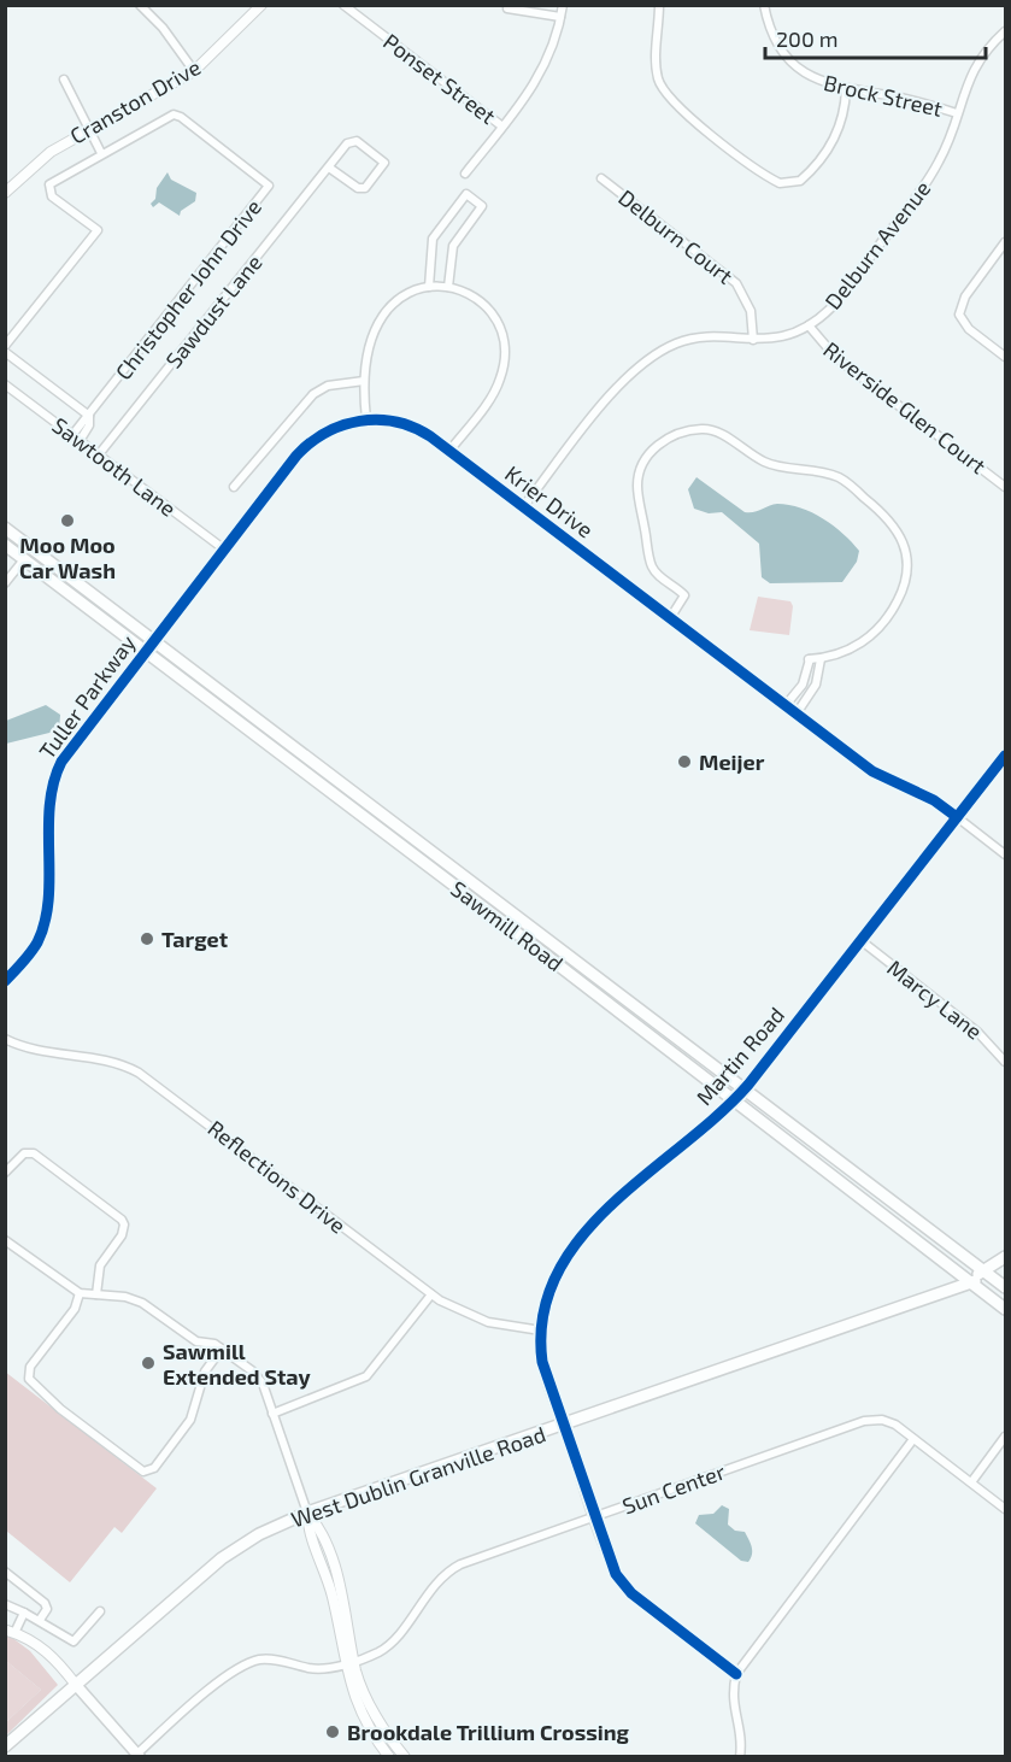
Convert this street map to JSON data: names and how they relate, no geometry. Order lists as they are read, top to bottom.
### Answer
{
  "streets": {
    "main road": ["Sawmill Road", "West Dublin Granville Road"],
    "street": [
      "Ponset Street",
      "Brock Street",
      "Cranston Drive",
      "Delburn Court",
      "Delburn Avenue",
      "Christopher John Drive",
      "Sawdust Lane",
      "Riverside Glen Court",
      "Sawtooth Lane",
      "Krier Drive",
      "Tuller Parkway",
      "Marcy Lane",
      "Martin Road",
      "Reflections Drive",
      "Sun Center"
    ]
  },
  "crossings": [
    ["Brock Street", "Delburn Avenue"],
    ["Delburn Court", "Delburn Avenue"],
    ["Delburn Avenue", "Riverside Glen Court"],
    ["Delburn Avenue", "Krier Drive"],
    ["Christopher John Drive", "Sawtooth Lane"],
    ["Sawdust Lane", "Sawtooth Lane"],
    ["Sawtooth Lane", "Krier Drive"],
    ["Krier Drive", "Tuller Parkway"],
    ["Krier Drive", "Sawmill Road"],
    ["Krier Drive", "Martin Road"],
    ["Tuller Parkway", "Sawmill Road"],
    ["Sawmill Road", "Martin Road"],
    ["Sawmill Road", "West Dublin Granville Road"],
    ["Marcy Lane", "Martin Road"],
    ["Martin Road", "Reflections Drive"],
    ["Martin Road", "West Dublin Granville Road"]
  ],
  "places": [
    "Moo Moo Car Wash",
    "Meijer",
    "Target",
    "Sawmill Extended Stay",
    "Brookdale Trillium Crossing"
  ],
  "scale_bar": "200 m"
}
